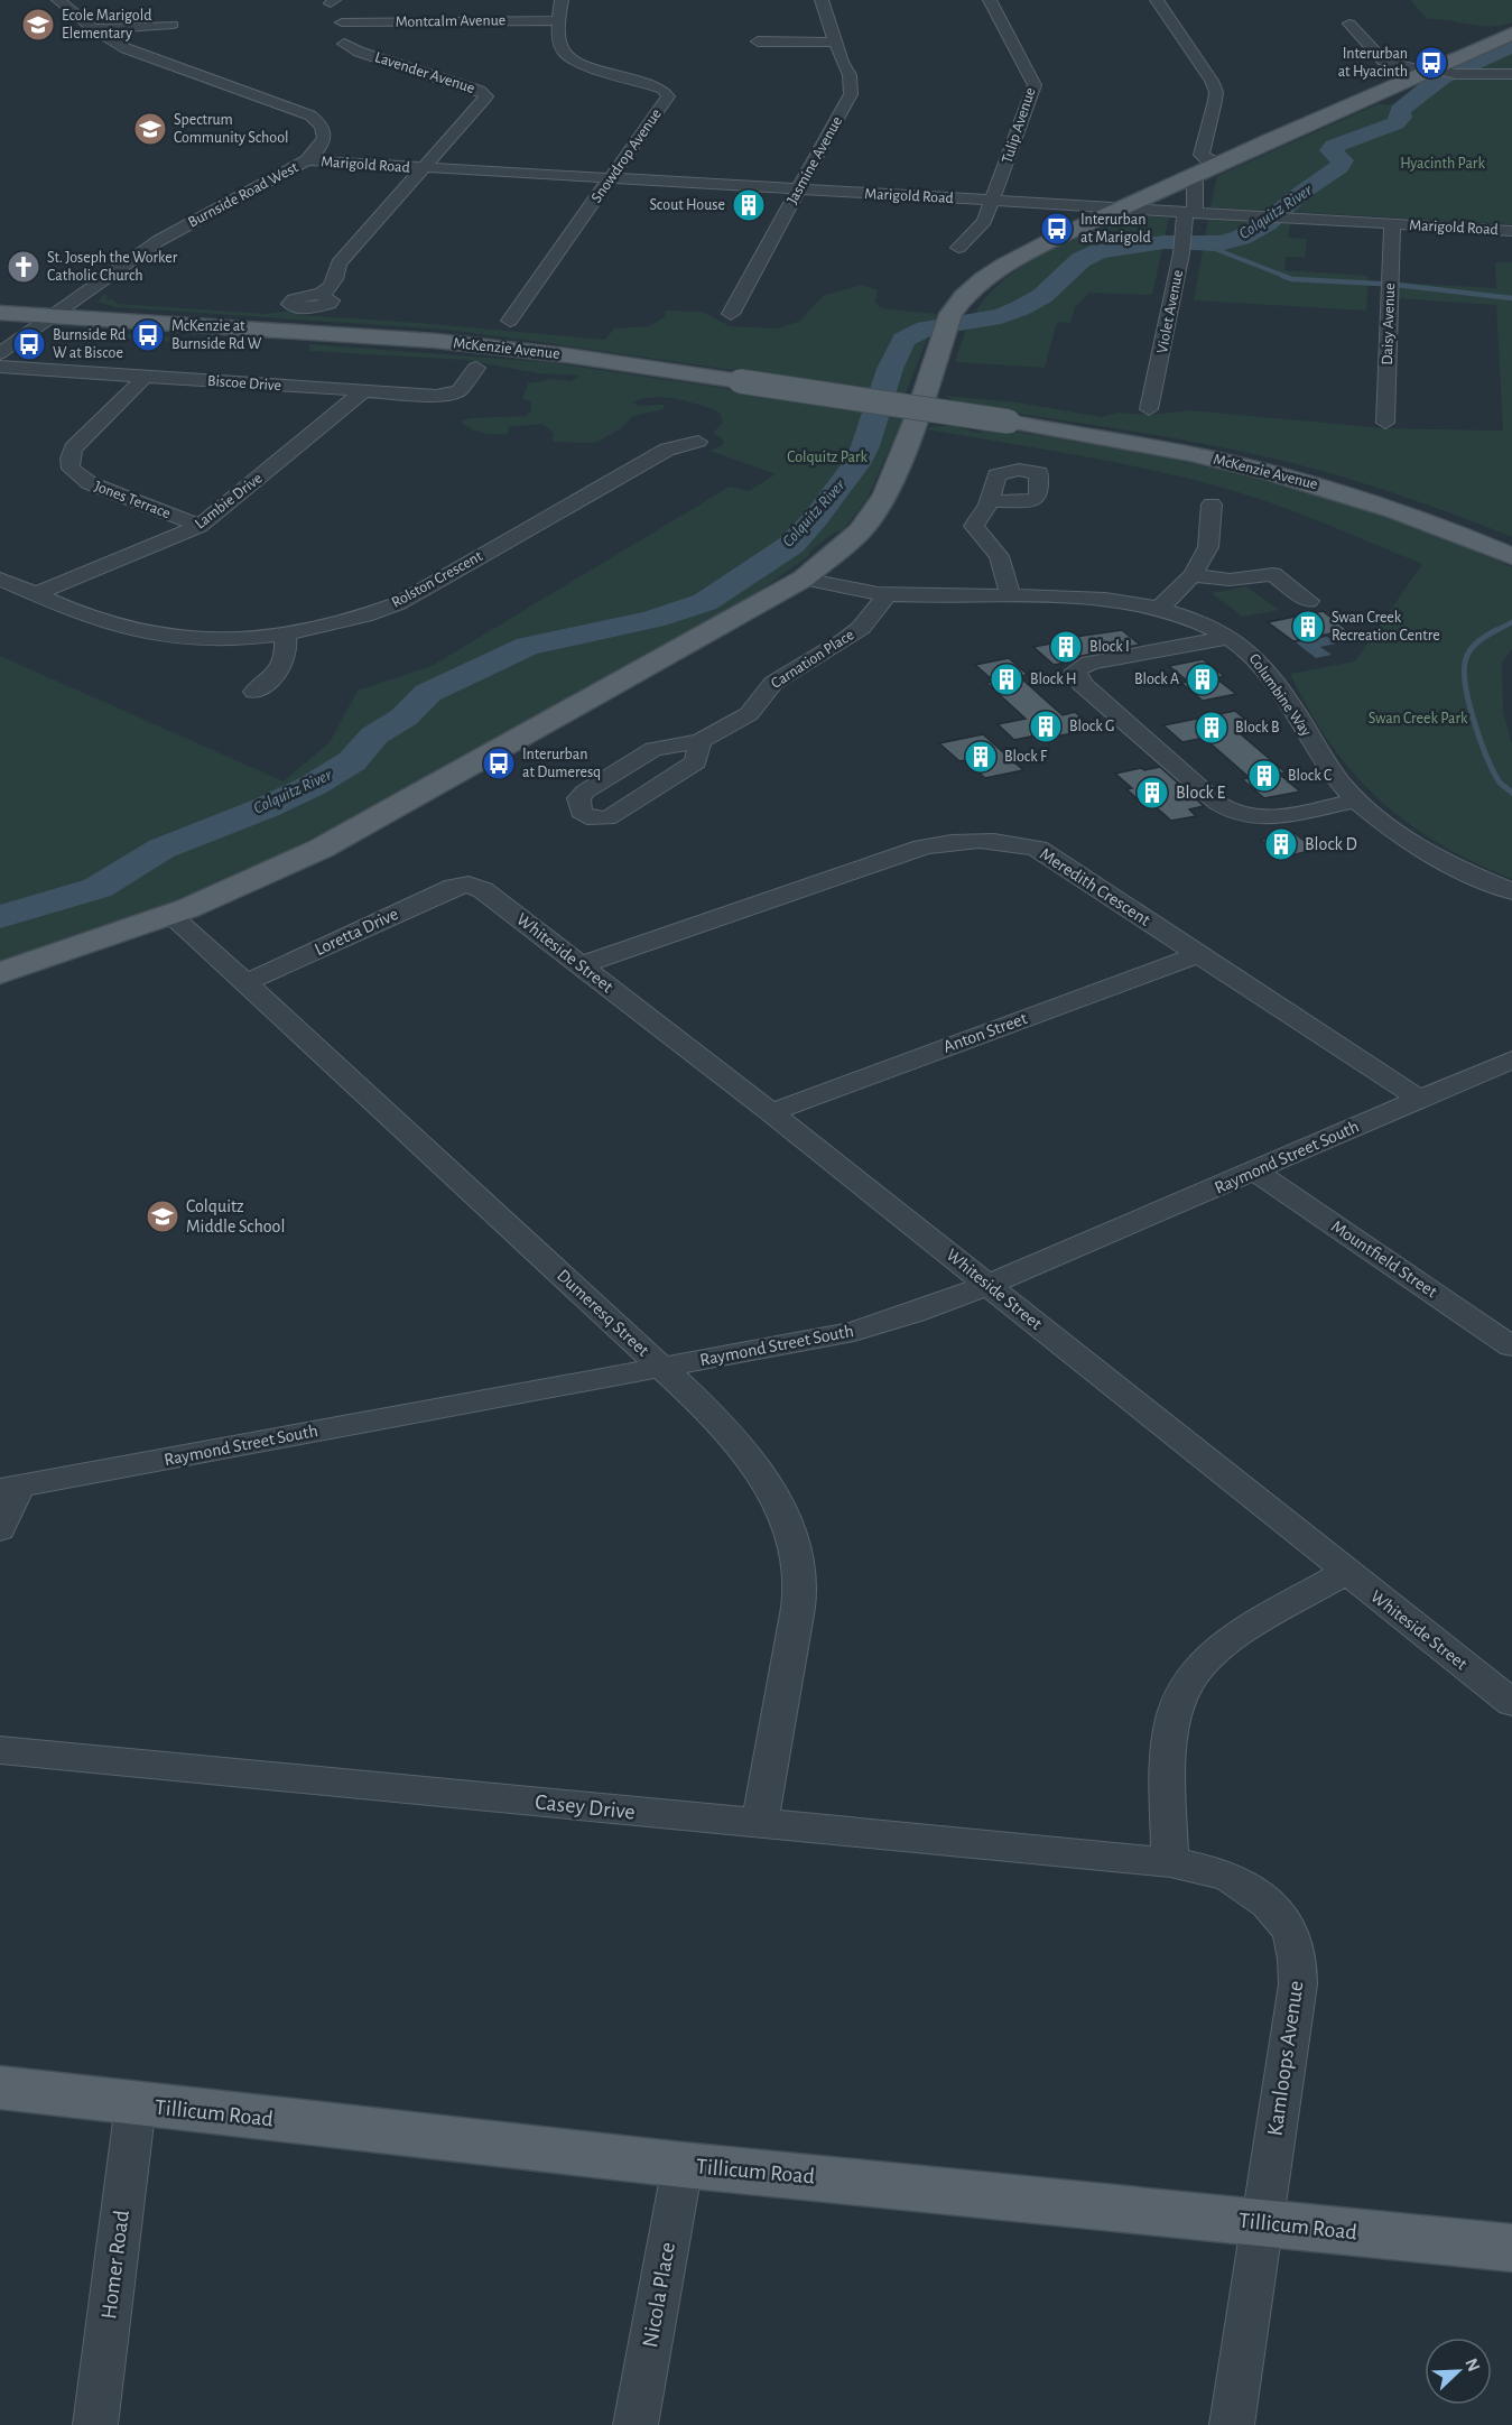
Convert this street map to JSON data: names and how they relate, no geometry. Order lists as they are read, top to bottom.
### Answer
{
  "streets": {
    "main road": ["McKenzie Avenue", "Tillicum Road"],
    "street": [
      "Montcalm Avenue",
      "Lavender Avenue",
      "Tulip Avenue",
      "Snowdrop Avenue",
      "Jasmine Avenue",
      "Marigold Road",
      "Burnside Road West",
      "Violet Avenue",
      "Daisy Avenue",
      "Biscoe Drive",
      "Jones Terrace",
      "Lambie Drive",
      "Rolston Crescent",
      "Carnation Place",
      "Columbine Way",
      "Meredith Crescent",
      "Loretta Drive",
      "Whiteside Street",
      "Anton Street",
      "Raymond Street South",
      "Mountfield Street",
      "Dumeresq Street",
      "Casey Drive",
      "Kamloops Avenue",
      "Homer Road",
      "Nicola Place"
    ]
  },
  "crossings": [
    ["Montcalm Avenue", "Snowdrop Avenue"],
    ["Lavender Avenue", "Marigold Road"],
    ["Tulip Avenue", "Marigold Road"],
    ["Snowdrop Avenue", "Marigold Road"],
    ["Jasmine Avenue", "Marigold Road"],
    ["Marigold Road", "Burnside Road West"],
    ["Marigold Road", "Violet Avenue"],
    ["Marigold Road", "Daisy Avenue"],
    ["Burnside Road West", "McKenzie Avenue"],
    ["Biscoe Drive", "Jones Terrace"],
    ["Biscoe Drive", "Lambie Drive"],
    ["Jones Terrace", "Lambie Drive"],
    ["Lambie Drive", "Rolston Crescent"],
    ["Carnation Place", "Columbine Way"],
    ["Meredith Crescent", "Whiteside Street"],
    ["Meredith Crescent", "Anton Street"],
    ["Meredith Crescent", "Raymond Street South"],
    ["Loretta Drive", "Whiteside Street"],
    ["Loretta Drive", "Dumeresq Street"],
    ["Whiteside Street", "Anton Street"],
    ["Whiteside Street", "Raymond Street South"],
    ["Raymond Street South", "Mountfield Street"],
    ["Raymond Street South", "Dumeresq Street"],
    ["Dumeresq Street", "Casey Drive"],
    ["Casey Drive", "Kamloops Avenue"],
    ["Kamloops Avenue", "Tillicum Road"],
    ["Tillicum Road", "Homer Road"],
    ["Tillicum Road", "Nicola Place"]
  ],
  "water": ["Colquitz River"],
  "parks": ["Hyacinth Park", "Colquitz Park", "Swan Creek Park"],
  "places": {
    "school or university": ["Ecole Marigold Elementary", "Spectrum Community School", "Colquitz Middle School"],
    "bus stop": [
      "Interurban at Hyacinth",
      "Interurban at Marigold",
      "McKenzie at Burnside Rd W",
      "Burnside Rd W at Biscoe",
      "Interurban at Dumeresq"
    ],
    "building": [
      "Scout House",
      "Swan Creek Recreation Centre",
      "Block I",
      "Block H",
      "Block A",
      "Block G",
      "Block B",
      "Block F",
      "Block C",
      "Block E",
      "Block D"
    ],
    "church": ["St. Joseph the Worker Catholic Church"]
  },
  "north": "top right"
}
